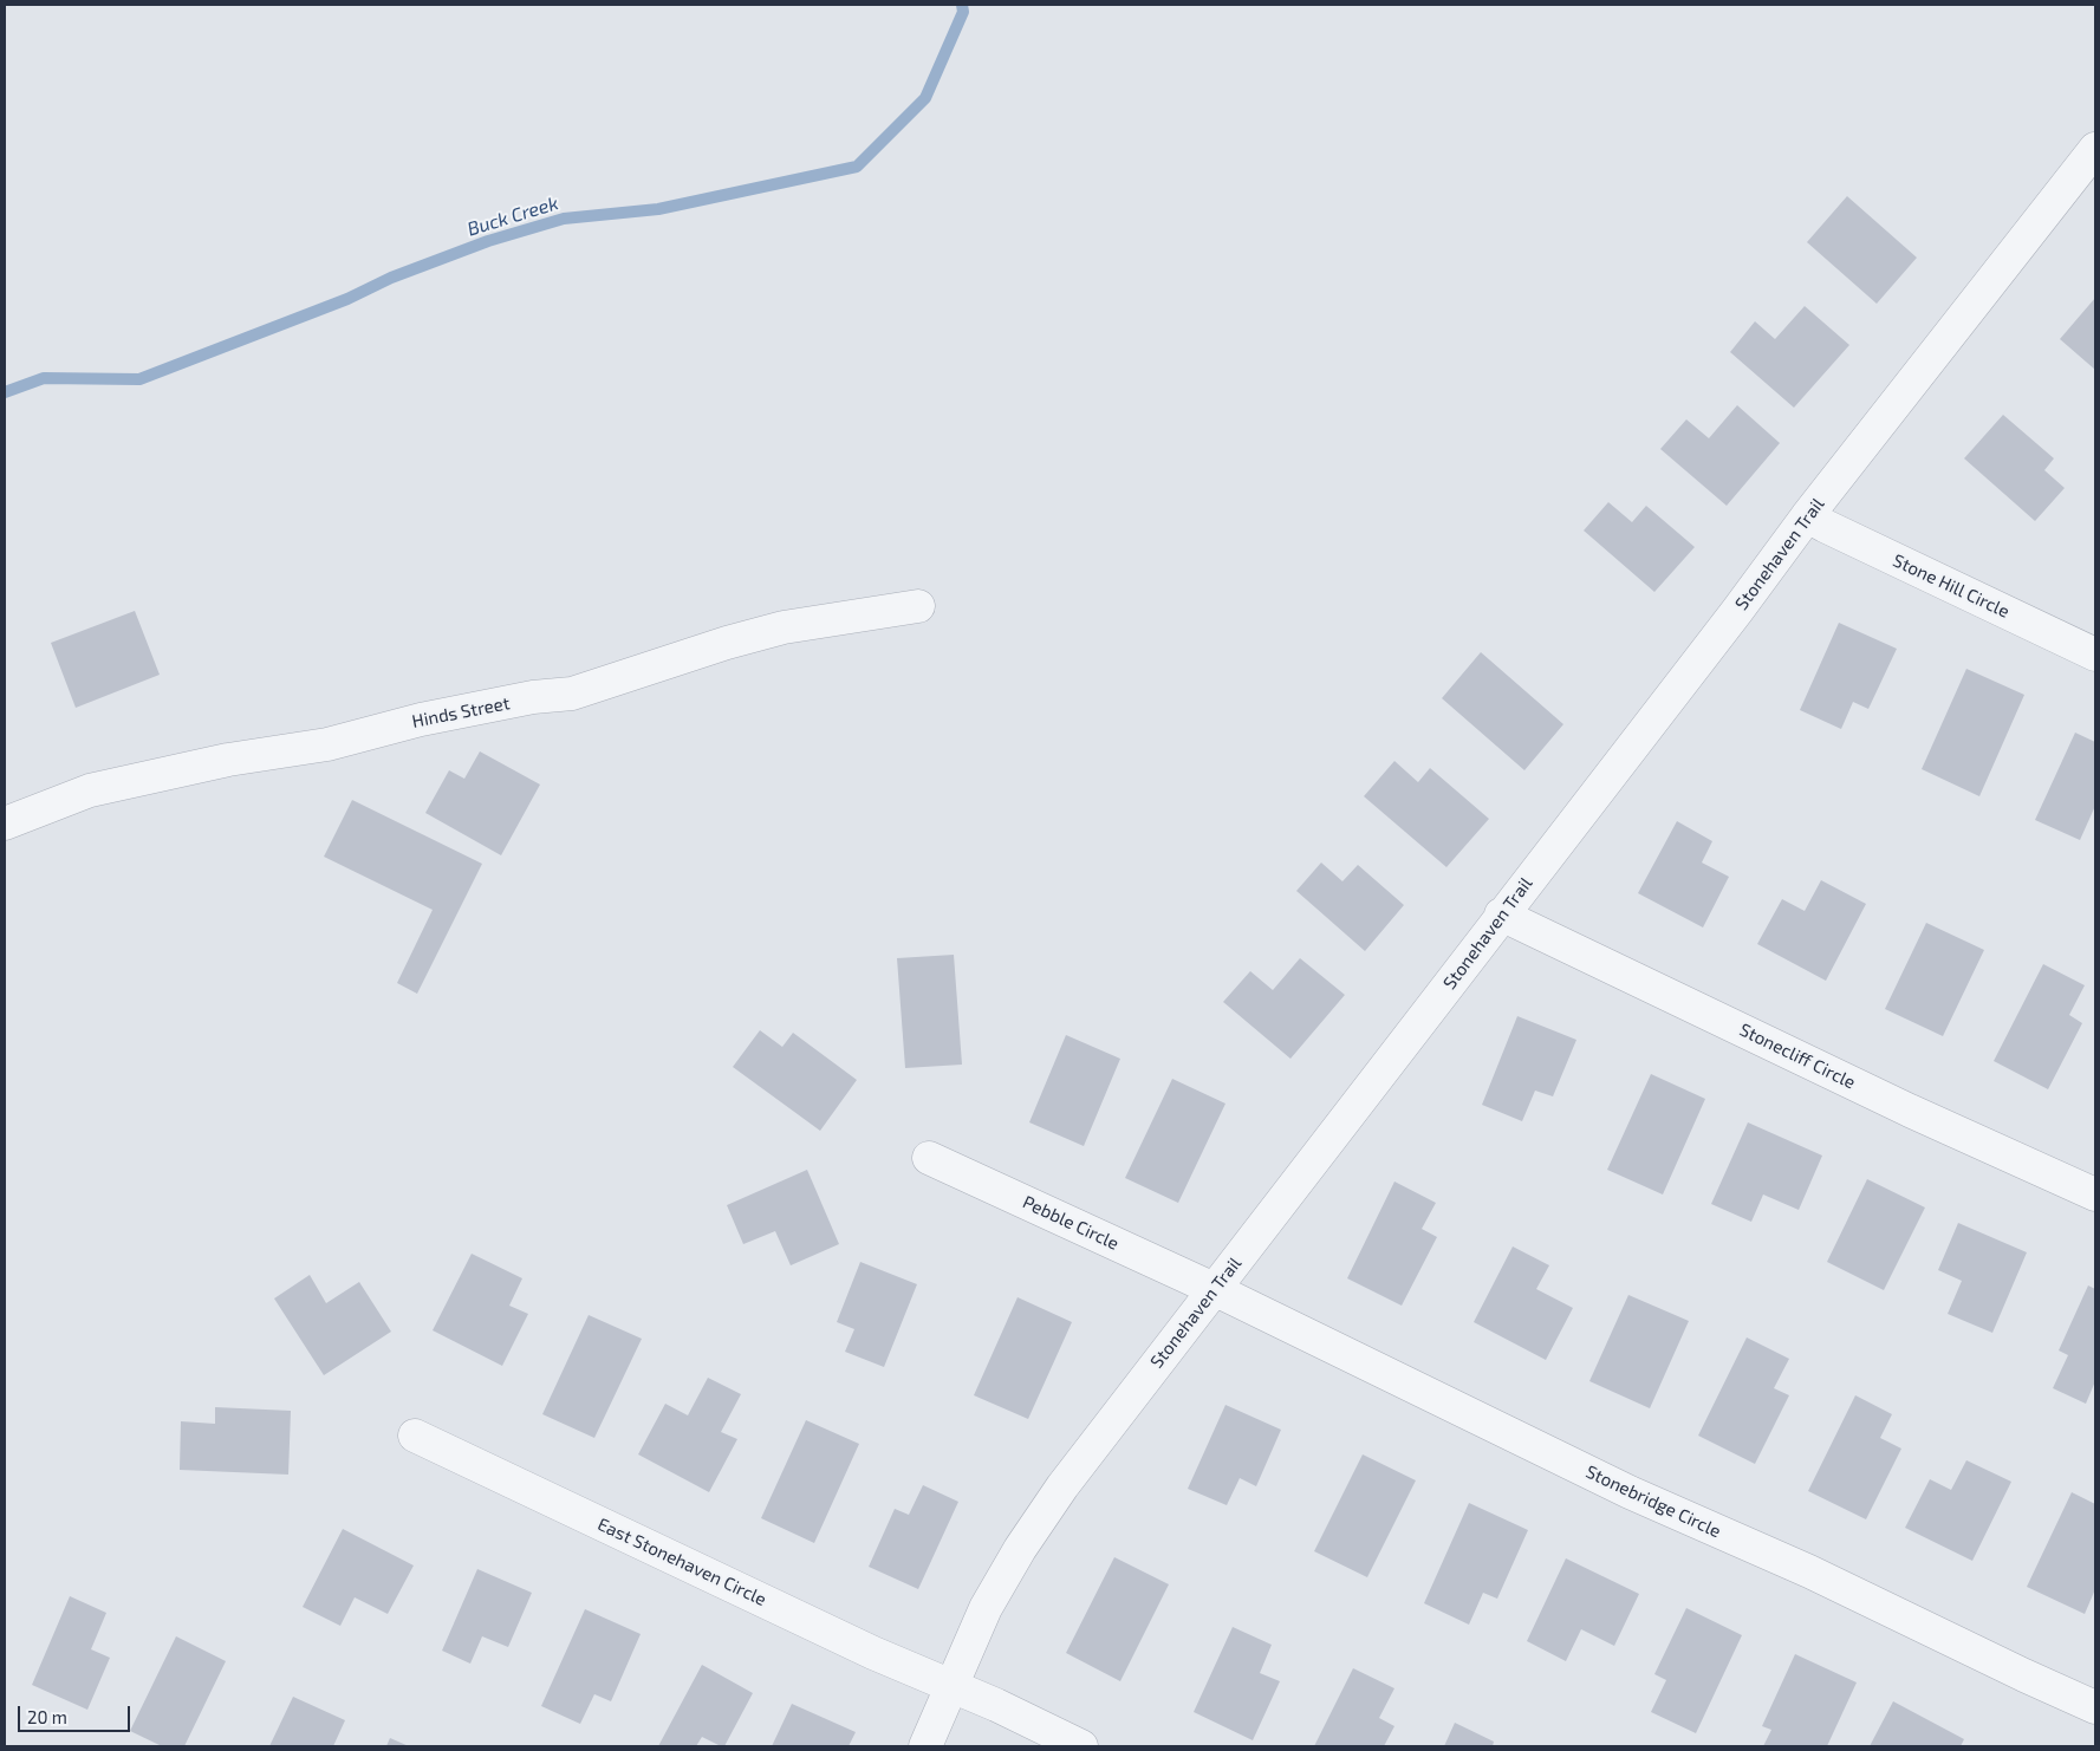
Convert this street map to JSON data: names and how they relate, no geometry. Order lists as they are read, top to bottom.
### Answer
{
  "streets": {
    "street": [
      "Stonehaven Trail",
      "Stone Hill Circle",
      "Hinds Street",
      "Stonecliff Circle",
      "Pebble Circle",
      "Stonebridge Circle",
      "East Stonehaven Circle"
    ]
  },
  "crossings": [
    ["Stonehaven Trail", "Stone Hill Circle"],
    ["Stonehaven Trail", "Stonecliff Circle"],
    ["Stonehaven Trail", "Pebble Circle"],
    ["Stonehaven Trail", "Stonebridge Circle"],
    ["Stonehaven Trail", "East Stonehaven Circle"],
    ["Pebble Circle", "Stonebridge Circle"]
  ],
  "water": ["Buck Creek"],
  "scale_bar": "20 m"
}
